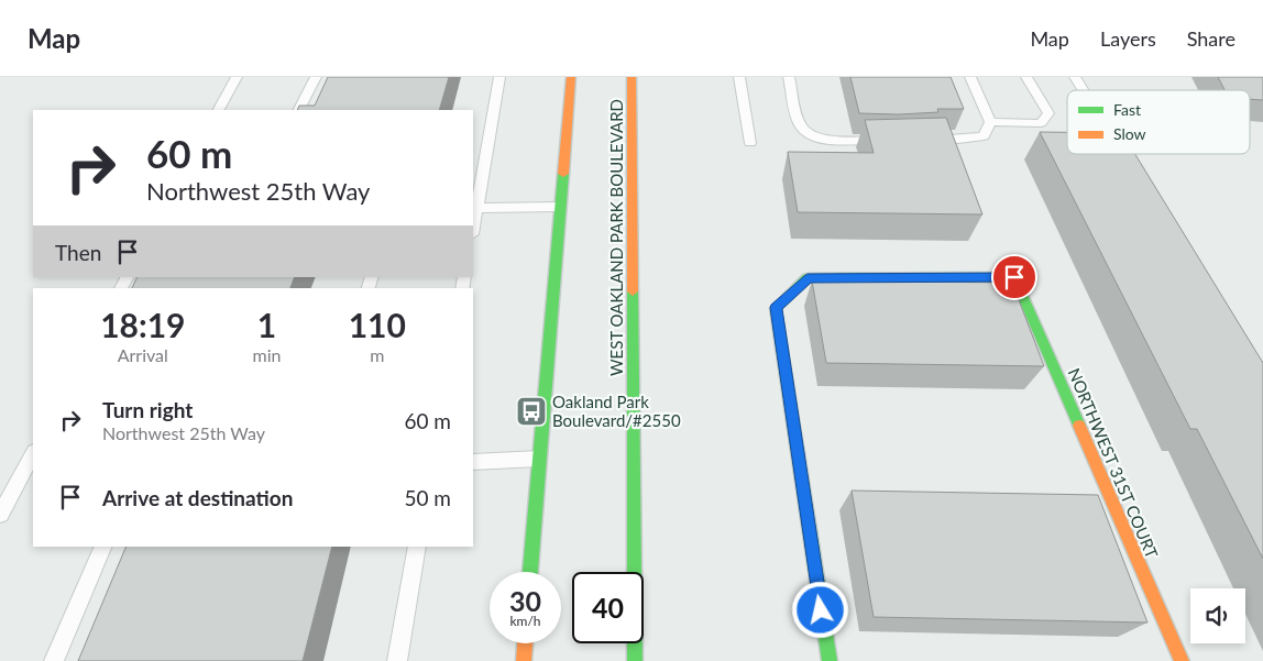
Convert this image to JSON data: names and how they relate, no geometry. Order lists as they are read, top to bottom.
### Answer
{
  "streets": {
    "main road": ["WEST OAKLAND PARK BOULEVARD", "NORTHWEST 31ST COURT"]
  },
  "places": {
    "bus stop": ["Oakland Park Boulevard/#2550"]
  },
  "legend": ["Fast", "Slow"],
  "page": {
    "header": "Map",
    "nav": ["Map", "Layers", "Share"],
    "turn": ["60 m", "Northwest 25th Way"],
    "then": "Then",
    "eta": [
      "18:19",
      "Arrival",
      "1",
      "min",
      "110",
      "m"
    ],
    "list": [
      {
        "name": "Turn right",
        "note": "Northwest 25th Way",
        "value": "60 m"
      },
      {
        "name": "Arrive at destination",
        "value": "50 m"
      }
    ],
    "speed": "30 km/h",
    "limit": "40"
  }
}
